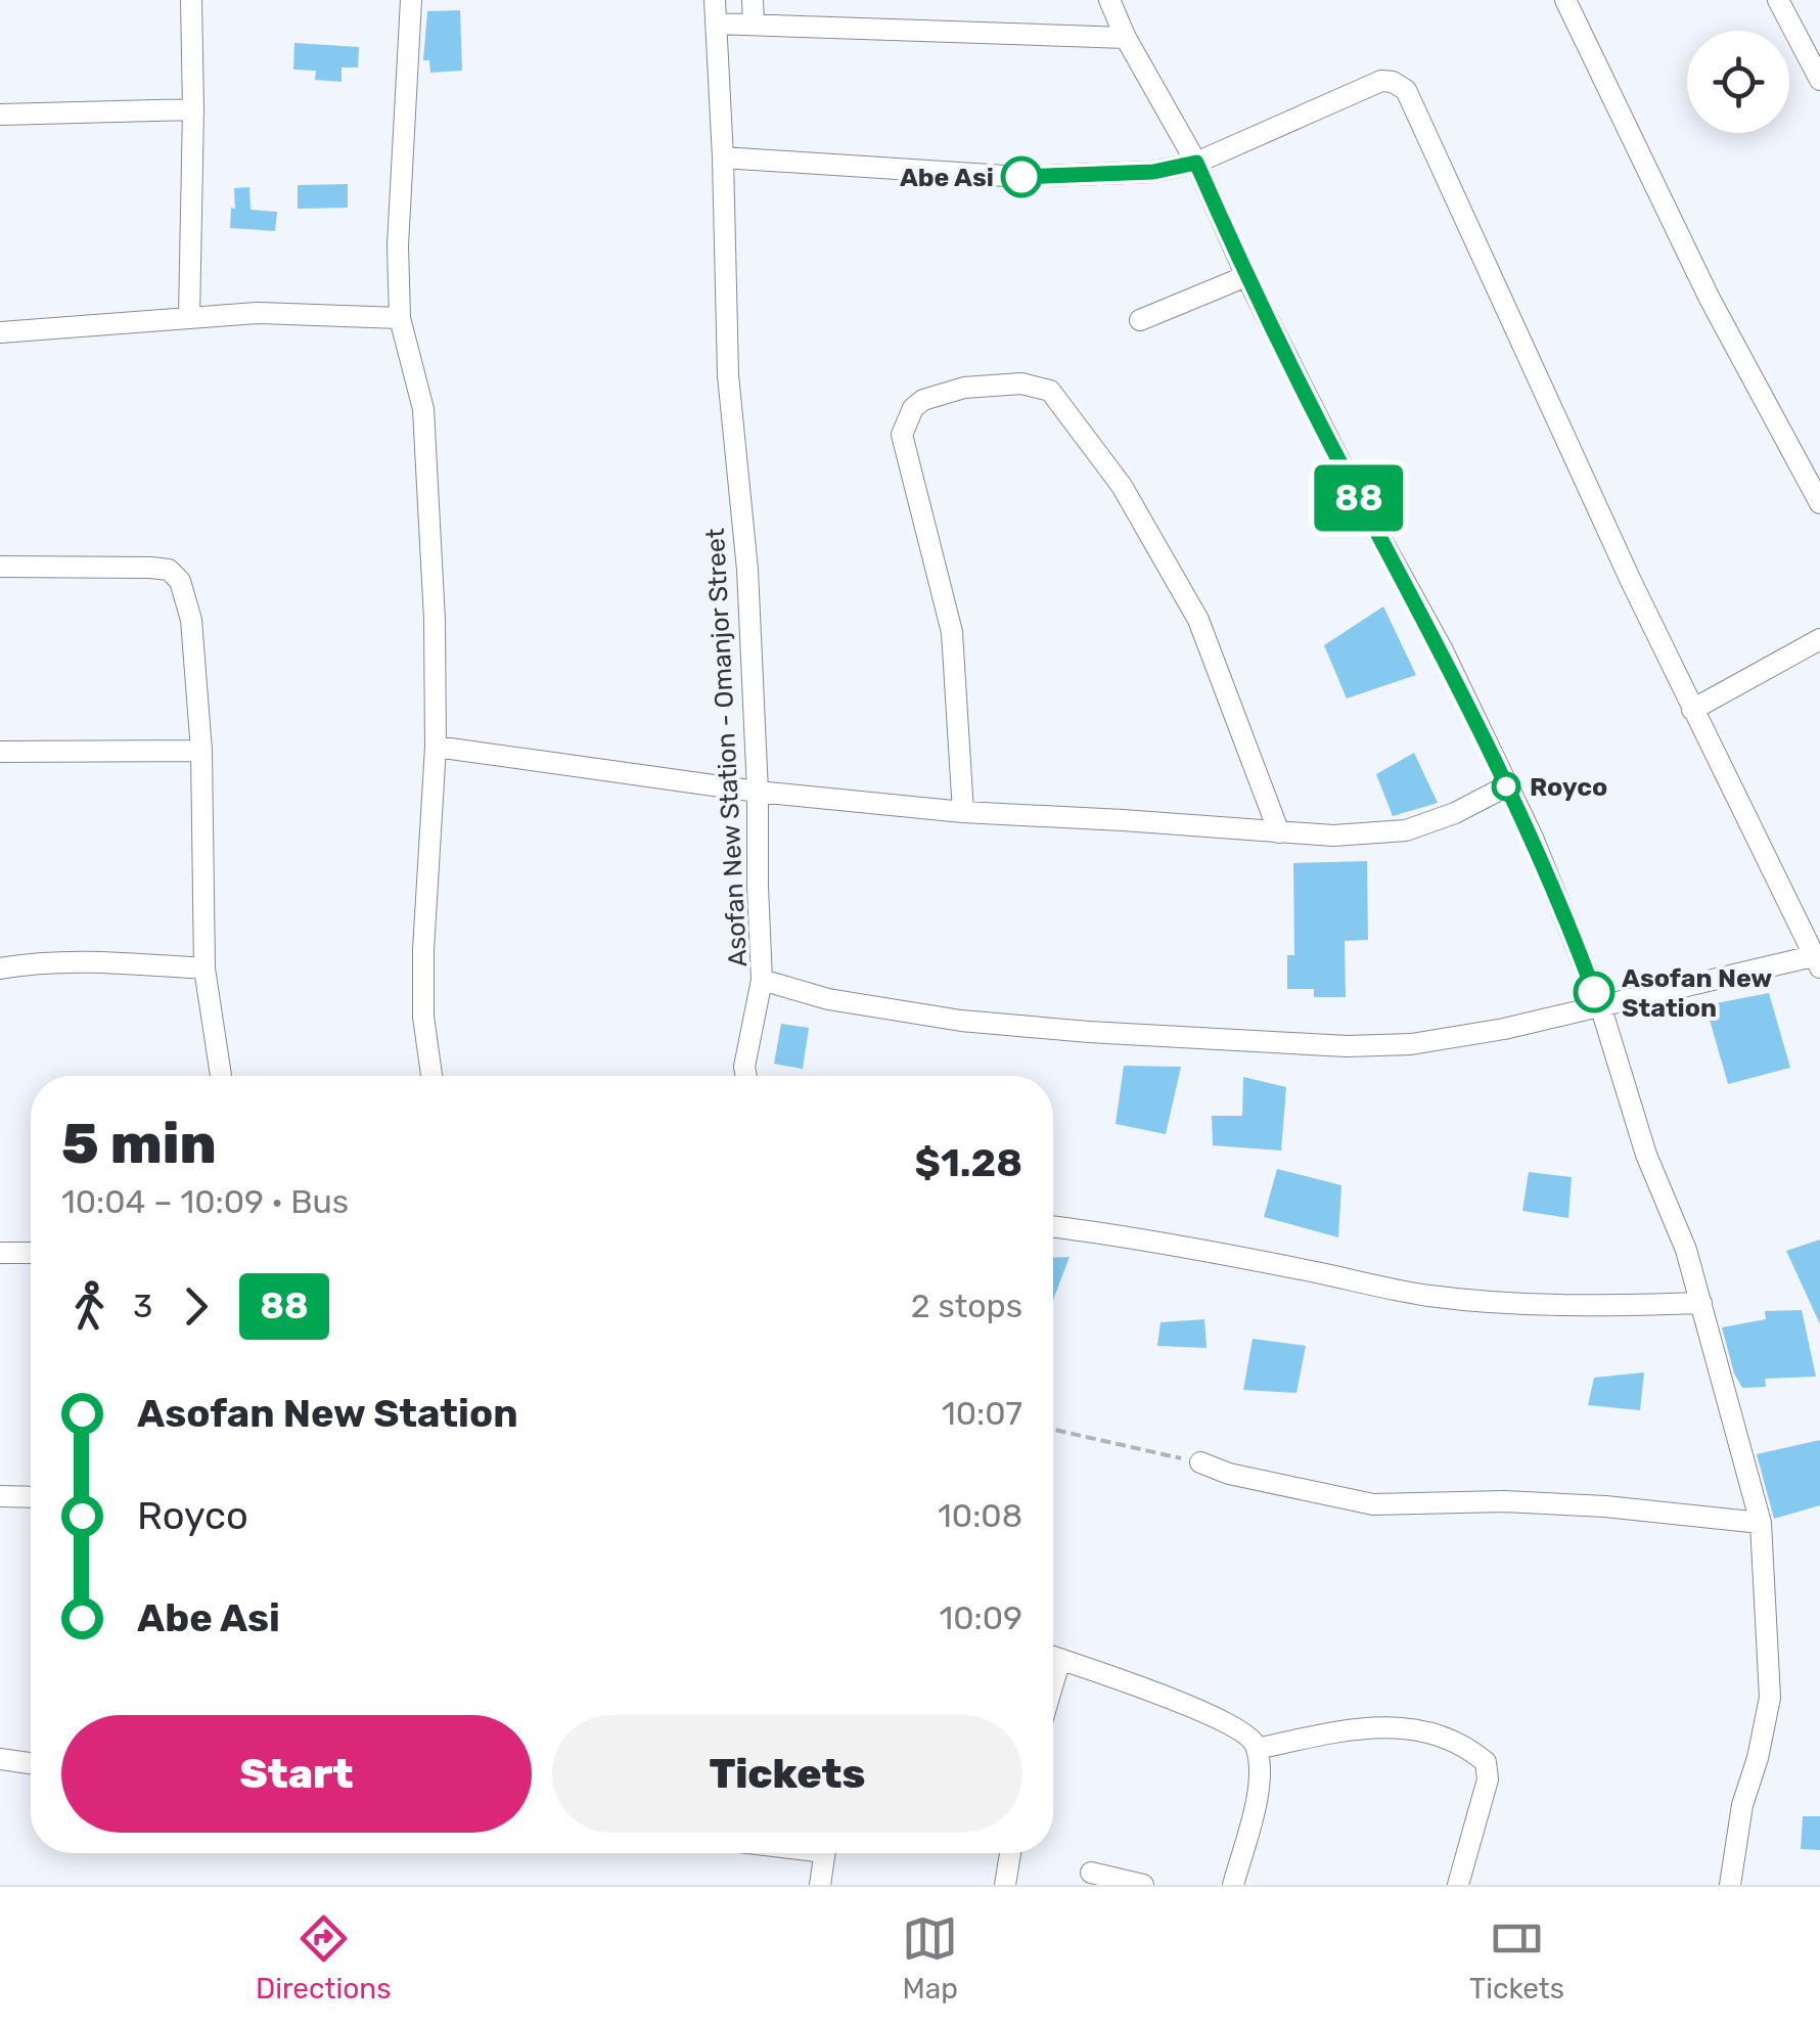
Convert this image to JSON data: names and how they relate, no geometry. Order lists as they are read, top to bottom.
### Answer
{
  "streets": {
    "street": ["Asofan New Station - Omanjor Street"]
  },
  "places": ["Abe Asi", "Royco", "Asofan New Station"],
  "lines": ["bus line 88"],
  "page": {
    "on_map": "88",
    "heading": ["5 min", "10:04 – 10:09 · Bus", "$1.28"],
    "legs": ["3", "88", "2 stops"],
    "list": [
      {
        "name": "Asofan New Station",
        "value": "10:07"
      },
      {
        "name": "Royco",
        "value": "10:08"
      },
      {
        "name": "Abe Asi",
        "value": "10:09"
      }
    ],
    "buttons": ["Start", "Tickets"],
    "tabs": ["Directions", "Map", "Tickets"]
  }
}
